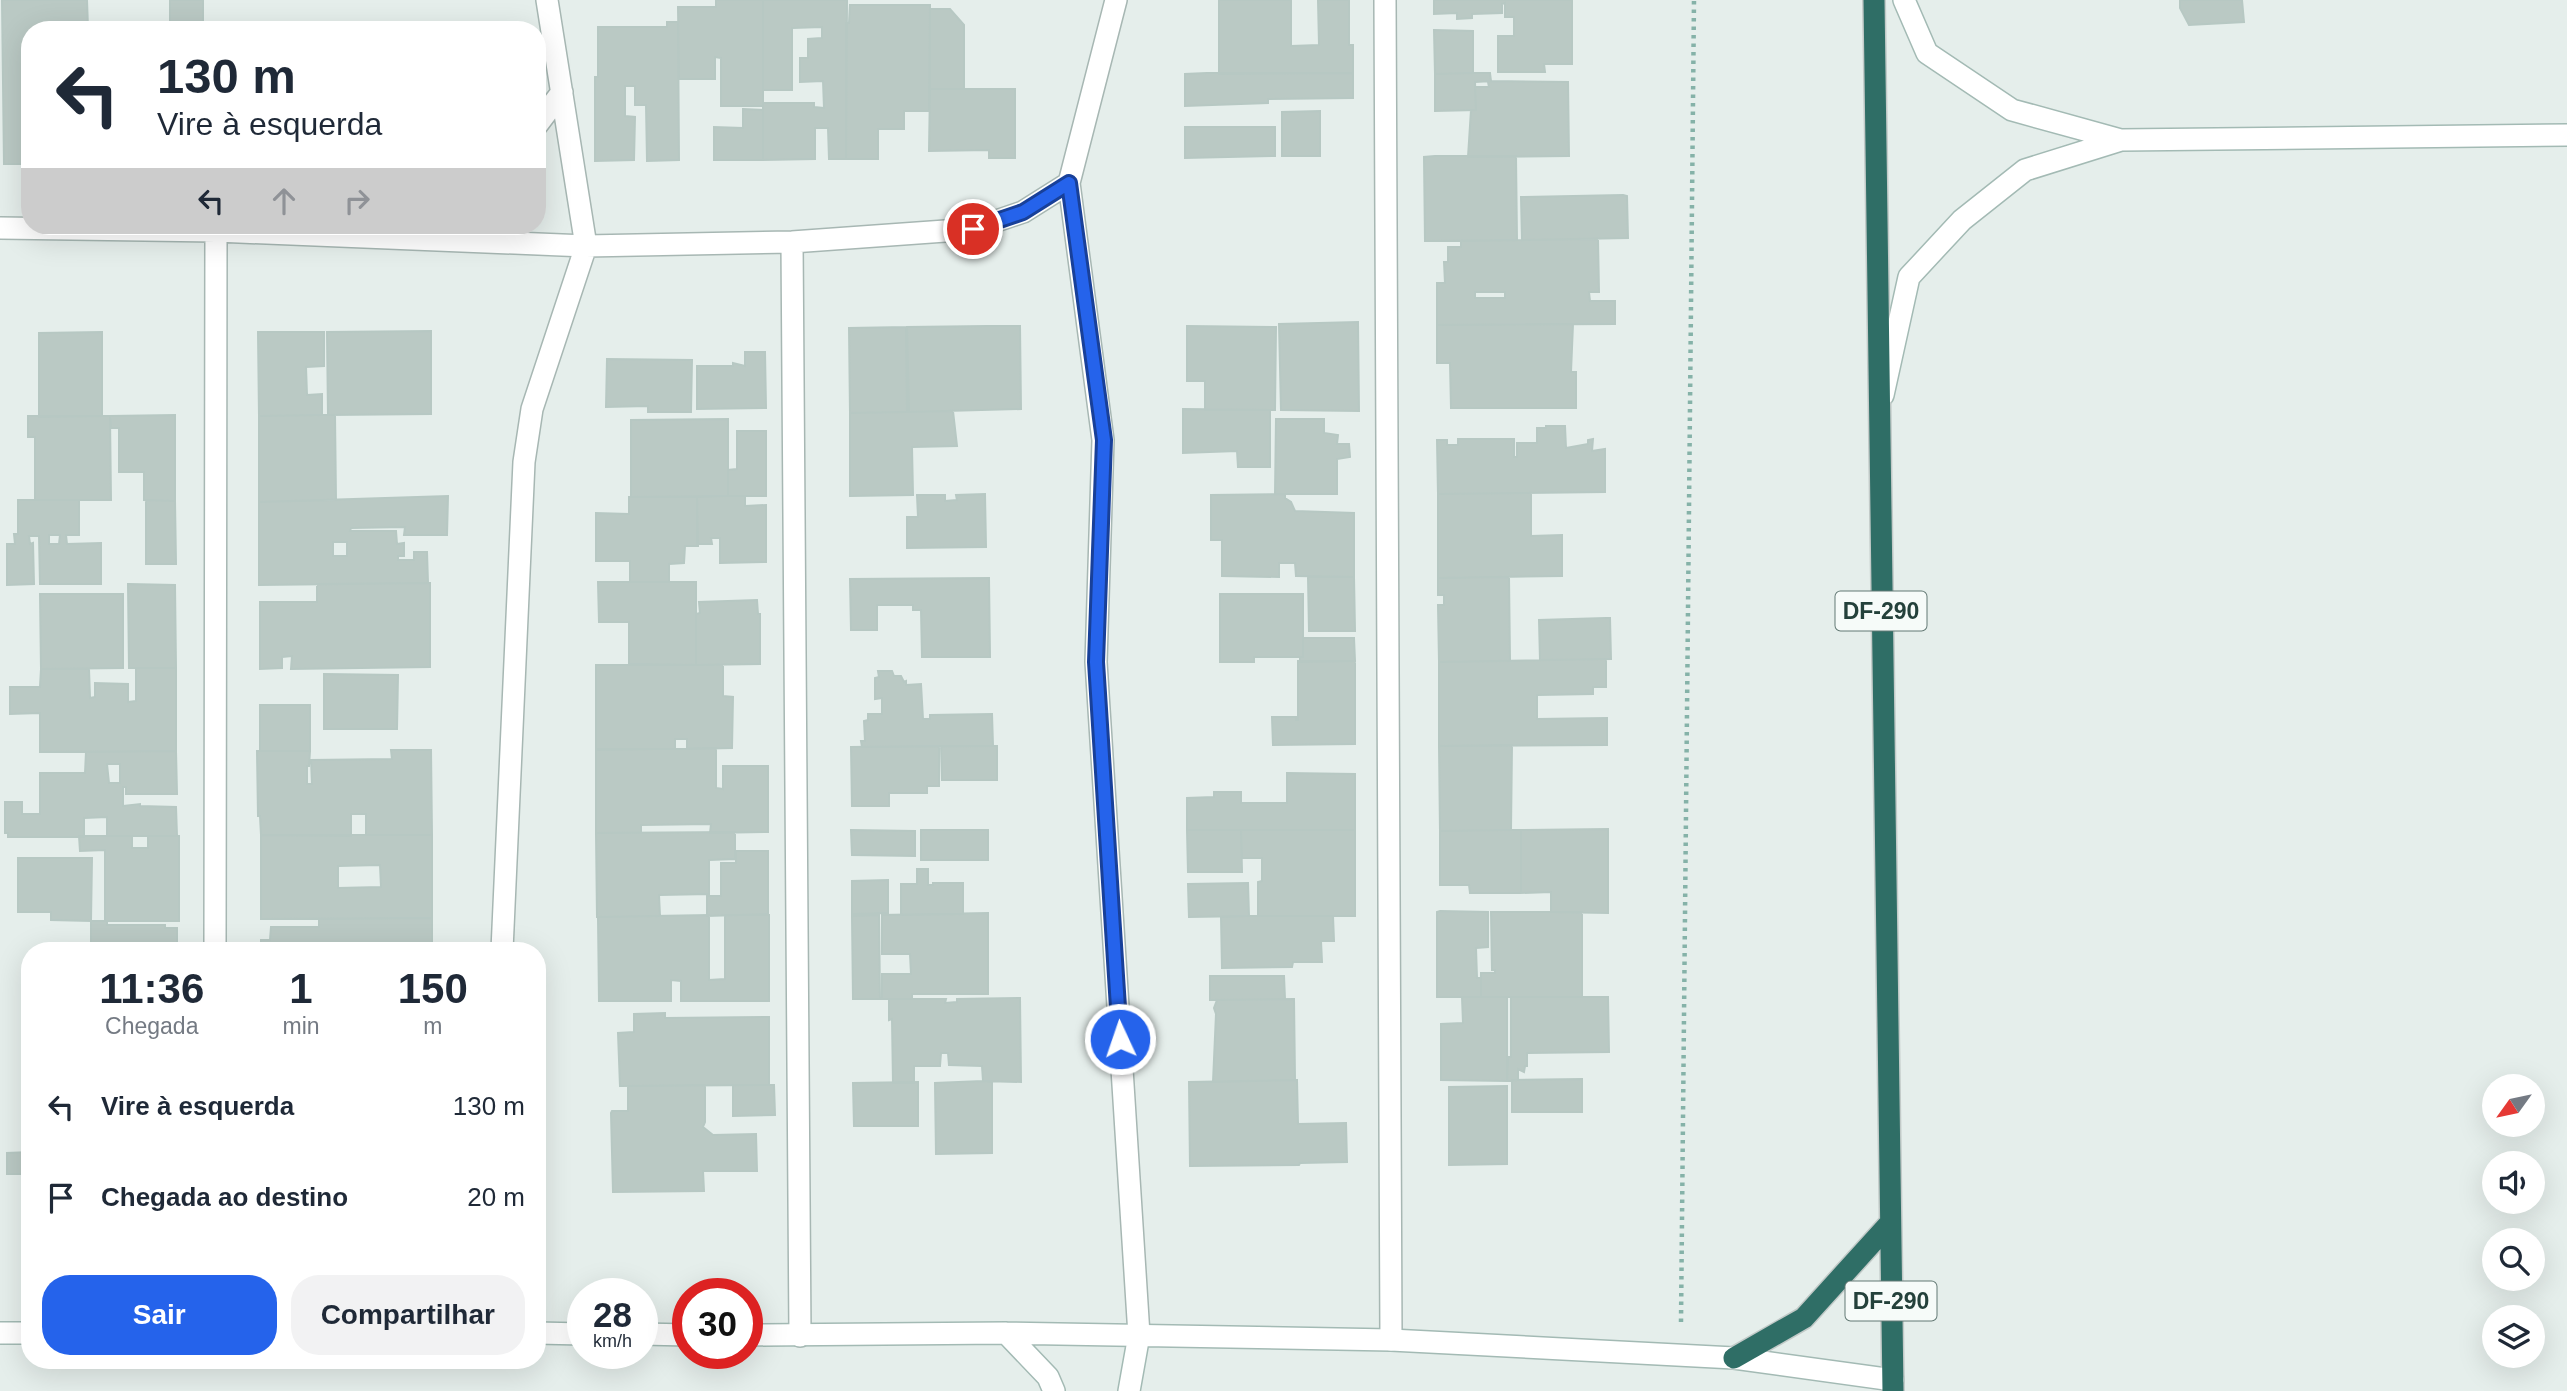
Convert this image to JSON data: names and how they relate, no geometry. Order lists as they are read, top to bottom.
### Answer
{
  "streets": {
    "highway": ["DF-290"]
  },
  "north": "bottom left",
  "page": {
    "turn": ["130 m", "Vire à esquerda"],
    "eta": [
      "11:36",
      "Chegada",
      "1",
      "min",
      "150",
      "m"
    ],
    "list": [
      {
        "name": "Vire à esquerda",
        "value": "130 m"
      },
      {
        "name": "Chegada ao destino",
        "value": "20 m"
      }
    ],
    "buttons": ["Sair", "Compartilhar"],
    "speed": "28 km/h",
    "limit": "30"
  }
}
